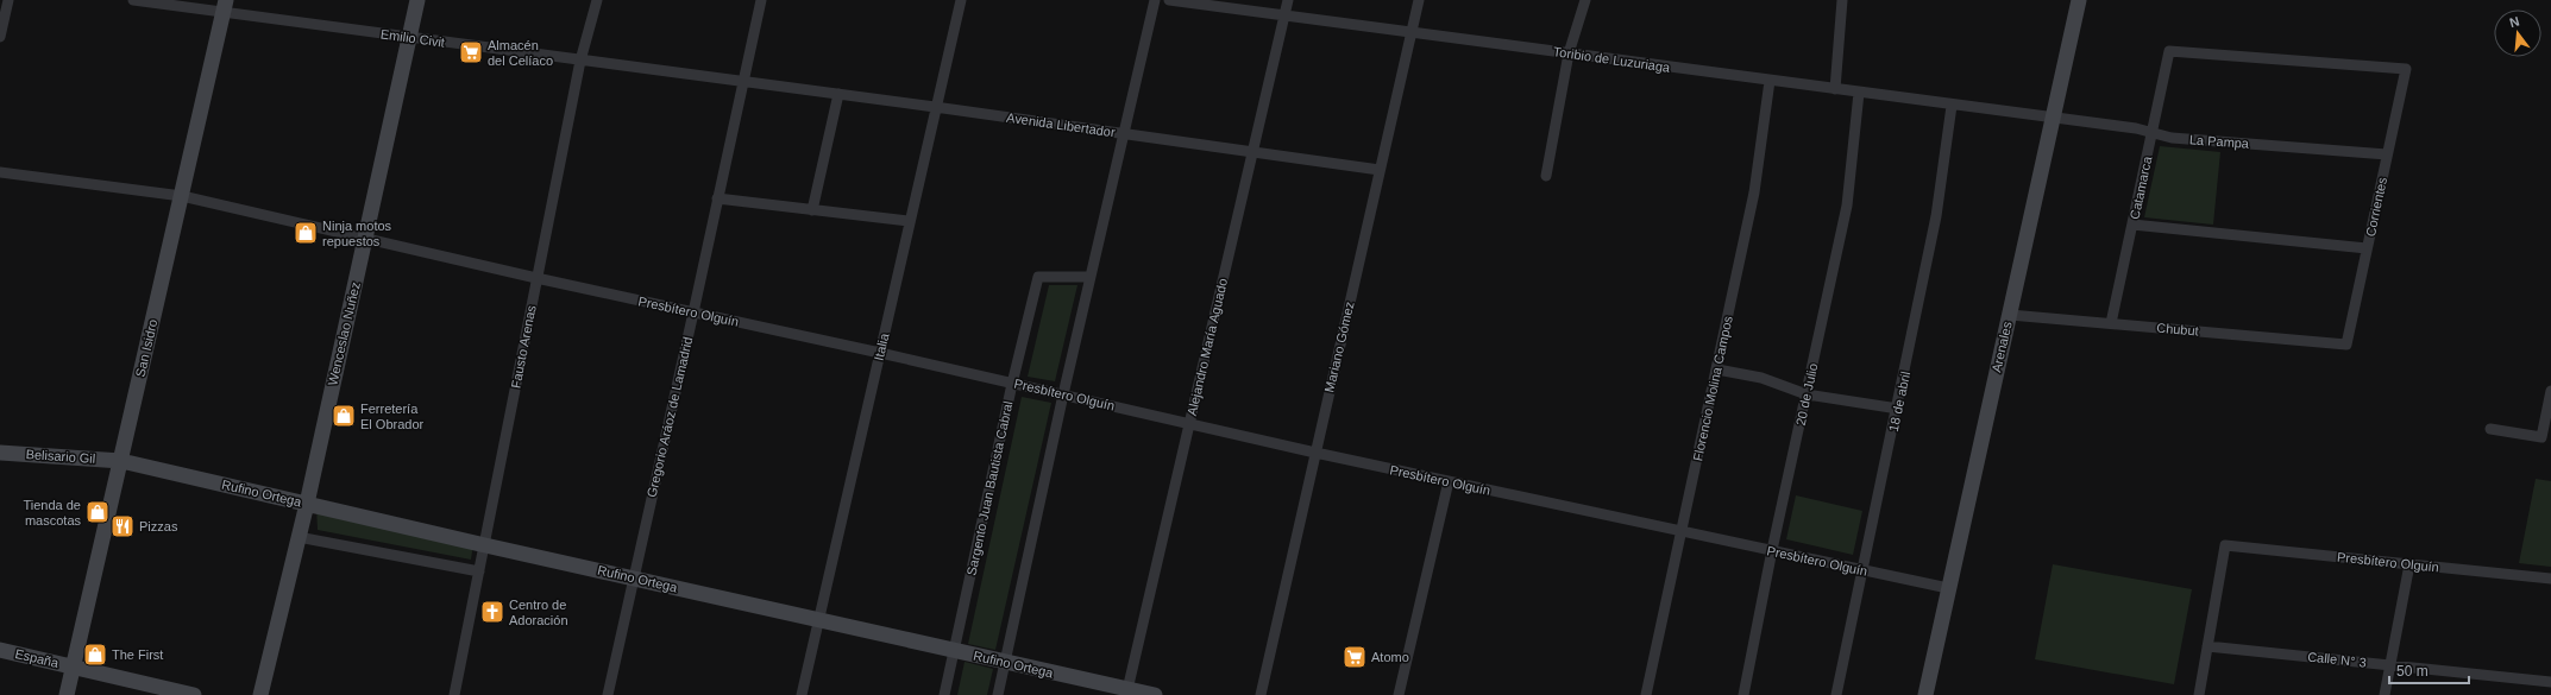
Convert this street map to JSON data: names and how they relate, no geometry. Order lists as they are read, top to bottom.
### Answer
{
  "streets": {
    "street": [
      "Emilio Civit",
      "Toribio de Luzuriaga",
      "Avenida Libertador",
      "La Pampa",
      "Catamarca",
      "Corrientes",
      "Presbítero Olguín",
      "Chubut",
      "Wenceslao Nuñez",
      "Fausto Arenas",
      "Italia",
      "Alejandro María Aguado",
      "Mariano Gómez",
      "Arenales",
      "San Isidro",
      "Florencio Molina Campos",
      "20 de Julio",
      "18 de abril",
      "Gregorio Aráoz de Lamadrid",
      "Belisario Gil",
      "Sargento Juan Bautista Cabral",
      "Rufino Ortega",
      "España",
      "Calle N° 3"
    ]
  },
  "crossings": [
    ["Emilio Civit", "Avenida Libertador"],
    ["Emilio Civit", "Wenceslao Nuñez"],
    ["Emilio Civit", "Fausto Arenas"],
    ["Emilio Civit", "San Isidro"],
    ["Emilio Civit", "Gregorio Aráoz de Lamadrid"],
    ["Toribio de Luzuriaga", "La Pampa"],
    ["Toribio de Luzuriaga", "Alejandro María Aguado"],
    ["Toribio de Luzuriaga", "Mariano Gómez"],
    ["Toribio de Luzuriaga", "Arenales"],
    ["Toribio de Luzuriaga", "Florencio Molina Campos"],
    ["Toribio de Luzuriaga", "20 de Julio"],
    ["Toribio de Luzuriaga", "18 de abril"],
    ["Avenida Libertador", "Italia"],
    ["Avenida Libertador", "Alejandro María Aguado"],
    ["Avenida Libertador", "Mariano Gómez"],
    ["Avenida Libertador", "Gregorio Aráoz de Lamadrid"],
    ["La Pampa", "Catamarca"],
    ["La Pampa", "Corrientes"],
    ["La Pampa", "Arenales"],
    ["Catamarca", "Corrientes"],
    ["Catamarca", "Chubut"],
    ["Corrientes", "Chubut"],
    ["Presbítero Olguín", "Wenceslao Nuñez"],
    ["Presbítero Olguín", "Fausto Arenas"],
    ["Presbítero Olguín", "Italia"],
    ["Presbítero Olguín", "Alejandro María Aguado"],
    ["Presbítero Olguín", "Mariano Gómez"],
    ["Presbítero Olguín", "Arenales"],
    ["Presbítero Olguín", "San Isidro"],
    ["Presbítero Olguín", "Florencio Molina Campos"],
    ["Presbítero Olguín", "20 de Julio"],
    ["Presbítero Olguín", "18 de abril"],
    ["Presbítero Olguín", "Gregorio Aráoz de Lamadrid"],
    ["Presbítero Olguín", "Sargento Juan Bautista Cabral"],
    ["Presbítero Olguín", "Calle N° 3"],
    ["Chubut", "Arenales"],
    ["Wenceslao Nuñez", "Rufino Ortega"],
    ["Fausto Arenas", "Rufino Ortega"],
    ["Italia", "Rufino Ortega"],
    ["Alejandro María Aguado", "Rufino Ortega"],
    ["San Isidro", "Belisario Gil"],
    ["San Isidro", "Rufino Ortega"],
    ["San Isidro", "España"],
    ["Gregorio Aráoz de Lamadrid", "Rufino Ortega"],
    ["Belisario Gil", "Rufino Ortega"],
    ["Sargento Juan Bautista Cabral", "Rufino Ortega"]
  ],
  "places": {
    "supermarket": ["Almacén del Celíaco", "Atomo"],
    "shop": [
      "Ninja motos repuestos",
      "Ferretería El Obrador",
      "Tienda de mascotas",
      "The First"
    ],
    "restaurant": ["Pizzas"],
    "church": ["Centro de Adoración"]
  },
  "scale_bar": "50 m",
  "north": "top"
}
